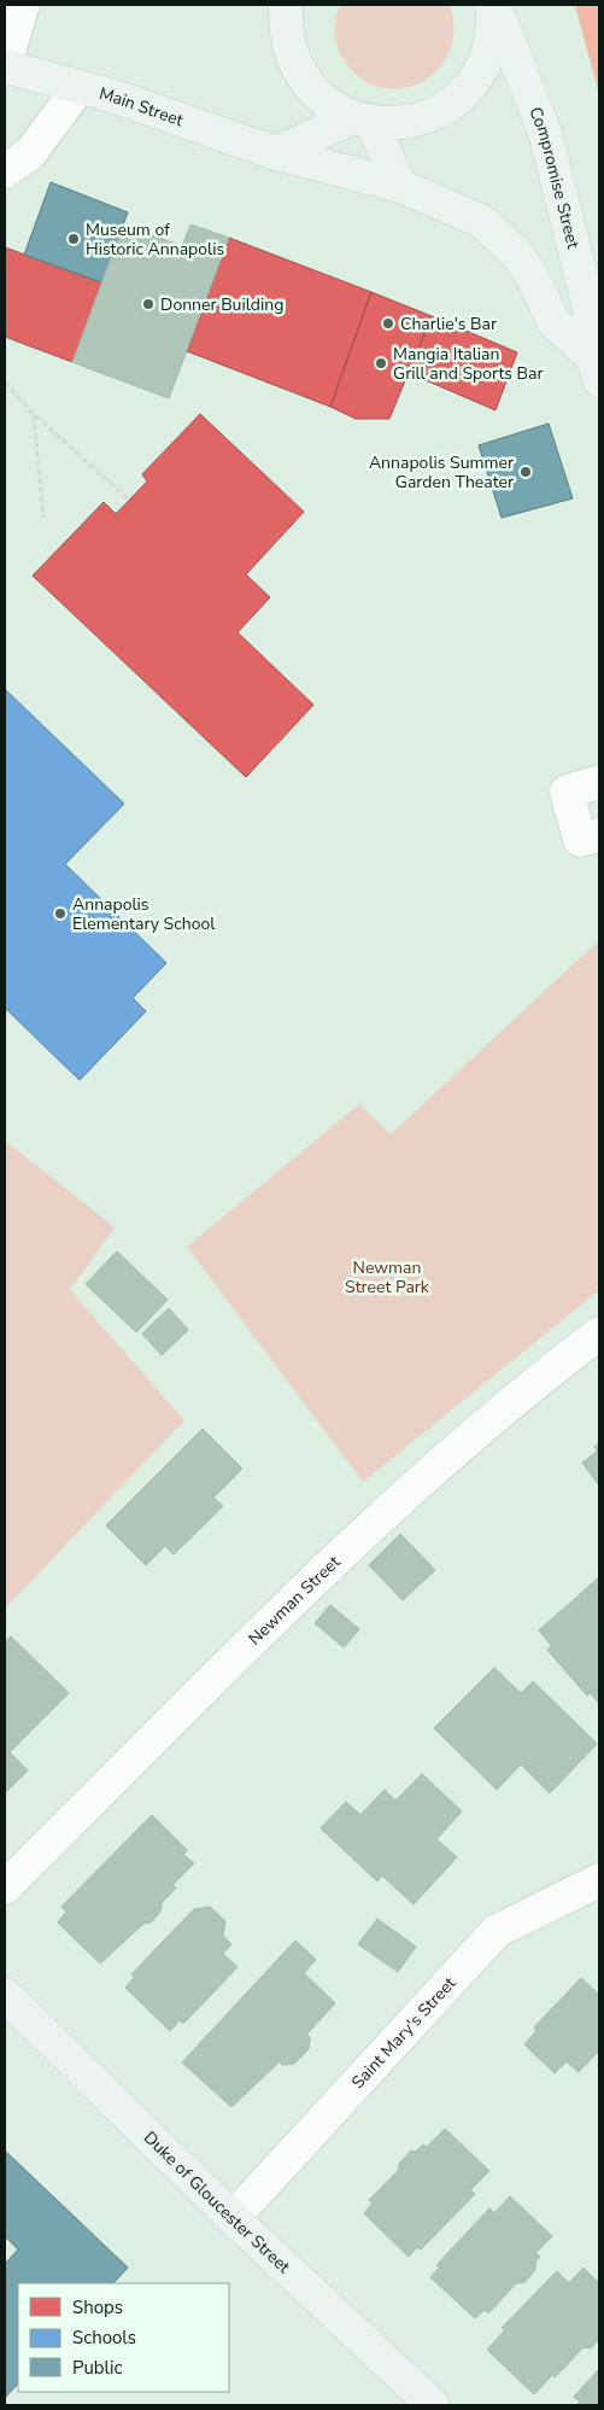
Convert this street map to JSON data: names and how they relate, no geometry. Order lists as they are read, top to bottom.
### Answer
{
  "streets": {
    "main road": ["Main Street", "Compromise Street", "Duke of Gloucester Street"],
    "street": ["Newman Street", "Saint Mary's Street"]
  },
  "crossings": [
    ["Main Street", "Compromise Street"],
    ["Saint Mary's Street", "Duke of Gloucester Street"]
  ],
  "parks": ["Newman Street Park"],
  "places": [
    "Museum of Historic Annapolis",
    "Donner Building",
    "Charlie's Bar",
    "Mangia Italian Grill and Sports Bar",
    "Annapolis Summer Garden Theater",
    "Annapolis Elementary School"
  ],
  "legend": ["Shops", "Schools", "Public"]
}
